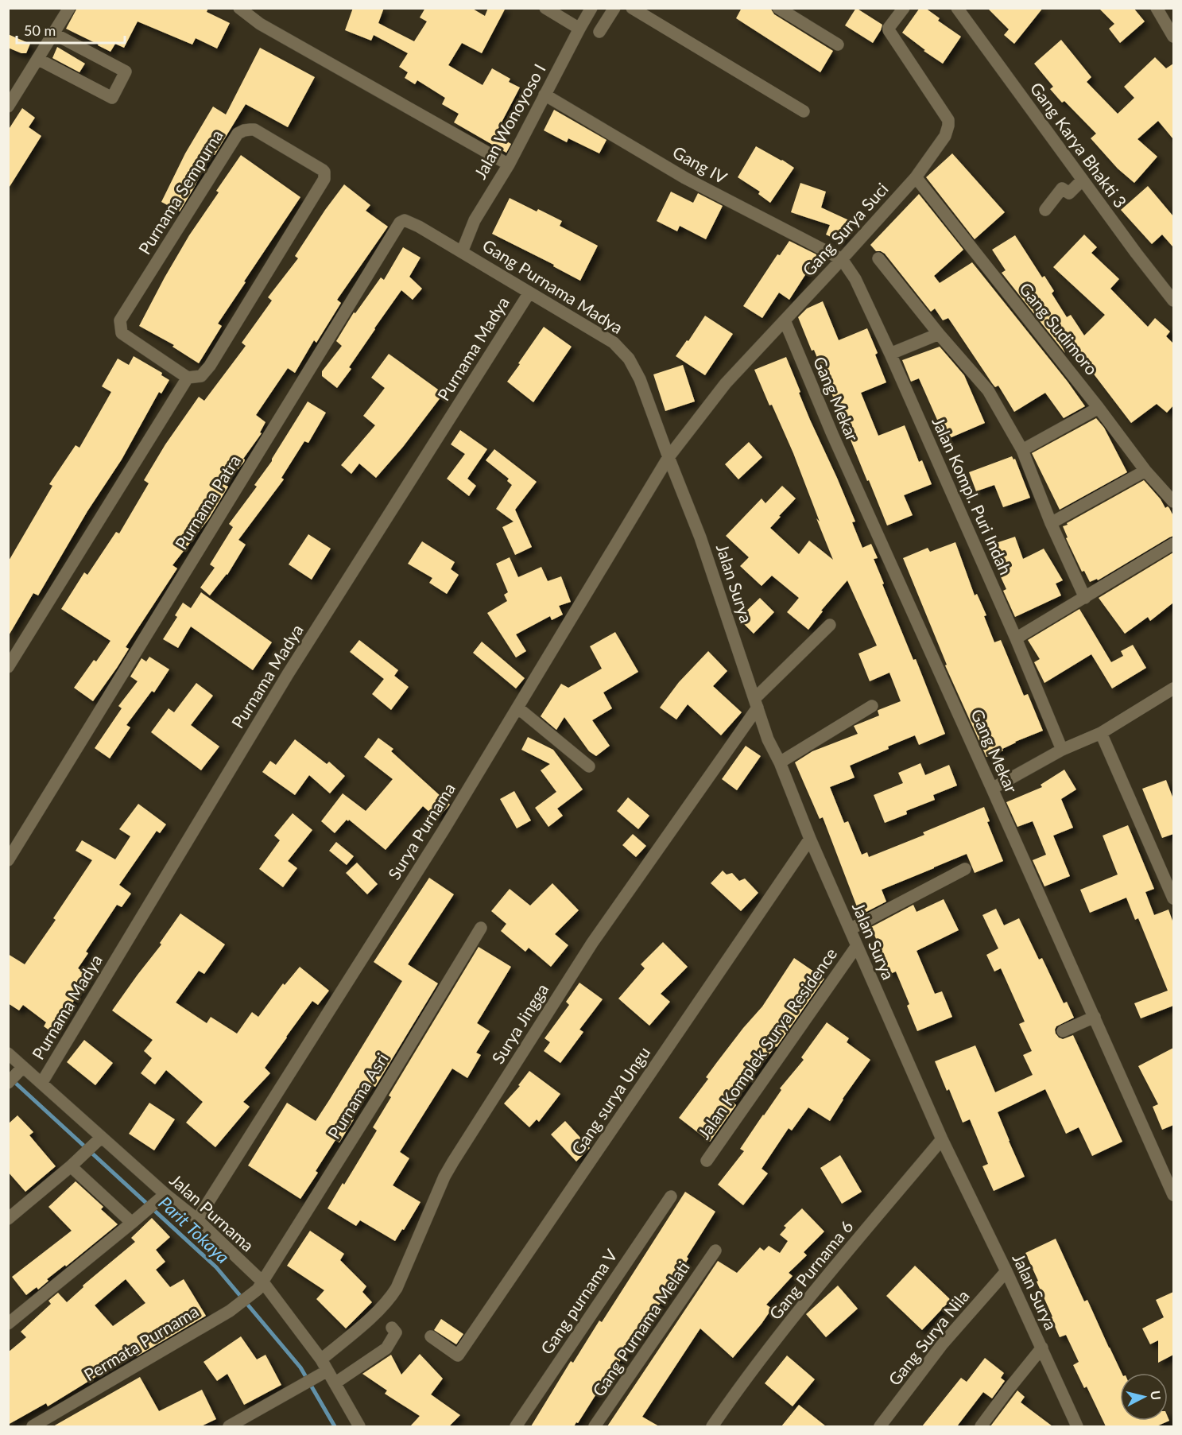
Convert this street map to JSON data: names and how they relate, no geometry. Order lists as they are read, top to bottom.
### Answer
{
  "streets": {
    "street": [
      "Jalan Wonoyoso I",
      "Gang Karya Bhakti 3",
      "Gang IV",
      "Purnama Sempurna",
      "Gang Surya Suci",
      "Gang Purnama Madya",
      "Gang Sudimoro",
      "Purnama Madya",
      "Gang Mekar",
      "Jalan Kompl. Puri Indah",
      "Purnama Patra",
      "Jalan Surya",
      "Surya Purnama",
      "Surya Jingga",
      "Jalan Komplek Surya Residence",
      "Purnama Asri",
      "Gang surya Ungu",
      "Jalan Purnama",
      "Gang Purnama 6",
      "Gang purnama V",
      "Gang Purnama Melati",
      "Gang Surya Nila",
      "Permata Purnama"
    ]
  },
  "crossings": [
    ["Jalan Wonoyoso I", "Gang IV"],
    ["Jalan Wonoyoso I", "Gang Purnama Madya"],
    ["Jalan Wonoyoso I", "Purnama Patra"],
    ["Gang IV", "Gang Surya Suci"],
    ["Gang IV", "Jalan Kompl. Puri Indah"],
    ["Gang Surya Suci", "Gang Purnama Madya"],
    ["Gang Surya Suci", "Gang Sudimoro"],
    ["Gang Surya Suci", "Gang Mekar"],
    ["Gang Surya Suci", "Jalan Kompl. Puri Indah"],
    ["Gang Surya Suci", "Jalan Surya"],
    ["Gang Surya Suci", "Surya Purnama"],
    ["Gang Purnama Madya", "Purnama Madya"],
    ["Gang Purnama Madya", "Purnama Patra"],
    ["Gang Purnama Madya", "Jalan Surya"],
    ["Gang Purnama Madya", "Surya Purnama"],
    ["Purnama Madya", "Jalan Purnama"],
    ["Jalan Surya", "Surya Purnama"],
    ["Jalan Surya", "Surya Jingga"],
    ["Jalan Surya", "Jalan Komplek Surya Residence"],
    ["Jalan Surya", "Gang surya Ungu"],
    ["Jalan Surya", "Gang Purnama 6"],
    ["Jalan Surya", "Gang Surya Nila"],
    ["Surya Purnama", "Jalan Purnama"],
    ["Surya Jingga", "Jalan Purnama"],
    ["Purnama Asri", "Jalan Purnama"],
    ["Purnama Asri", "Permata Purnama"],
    ["Jalan Purnama", "Permata Purnama"]
  ],
  "water": ["Parit Tokaya"],
  "scale_bar": "50 m",
  "north": "right"
}
